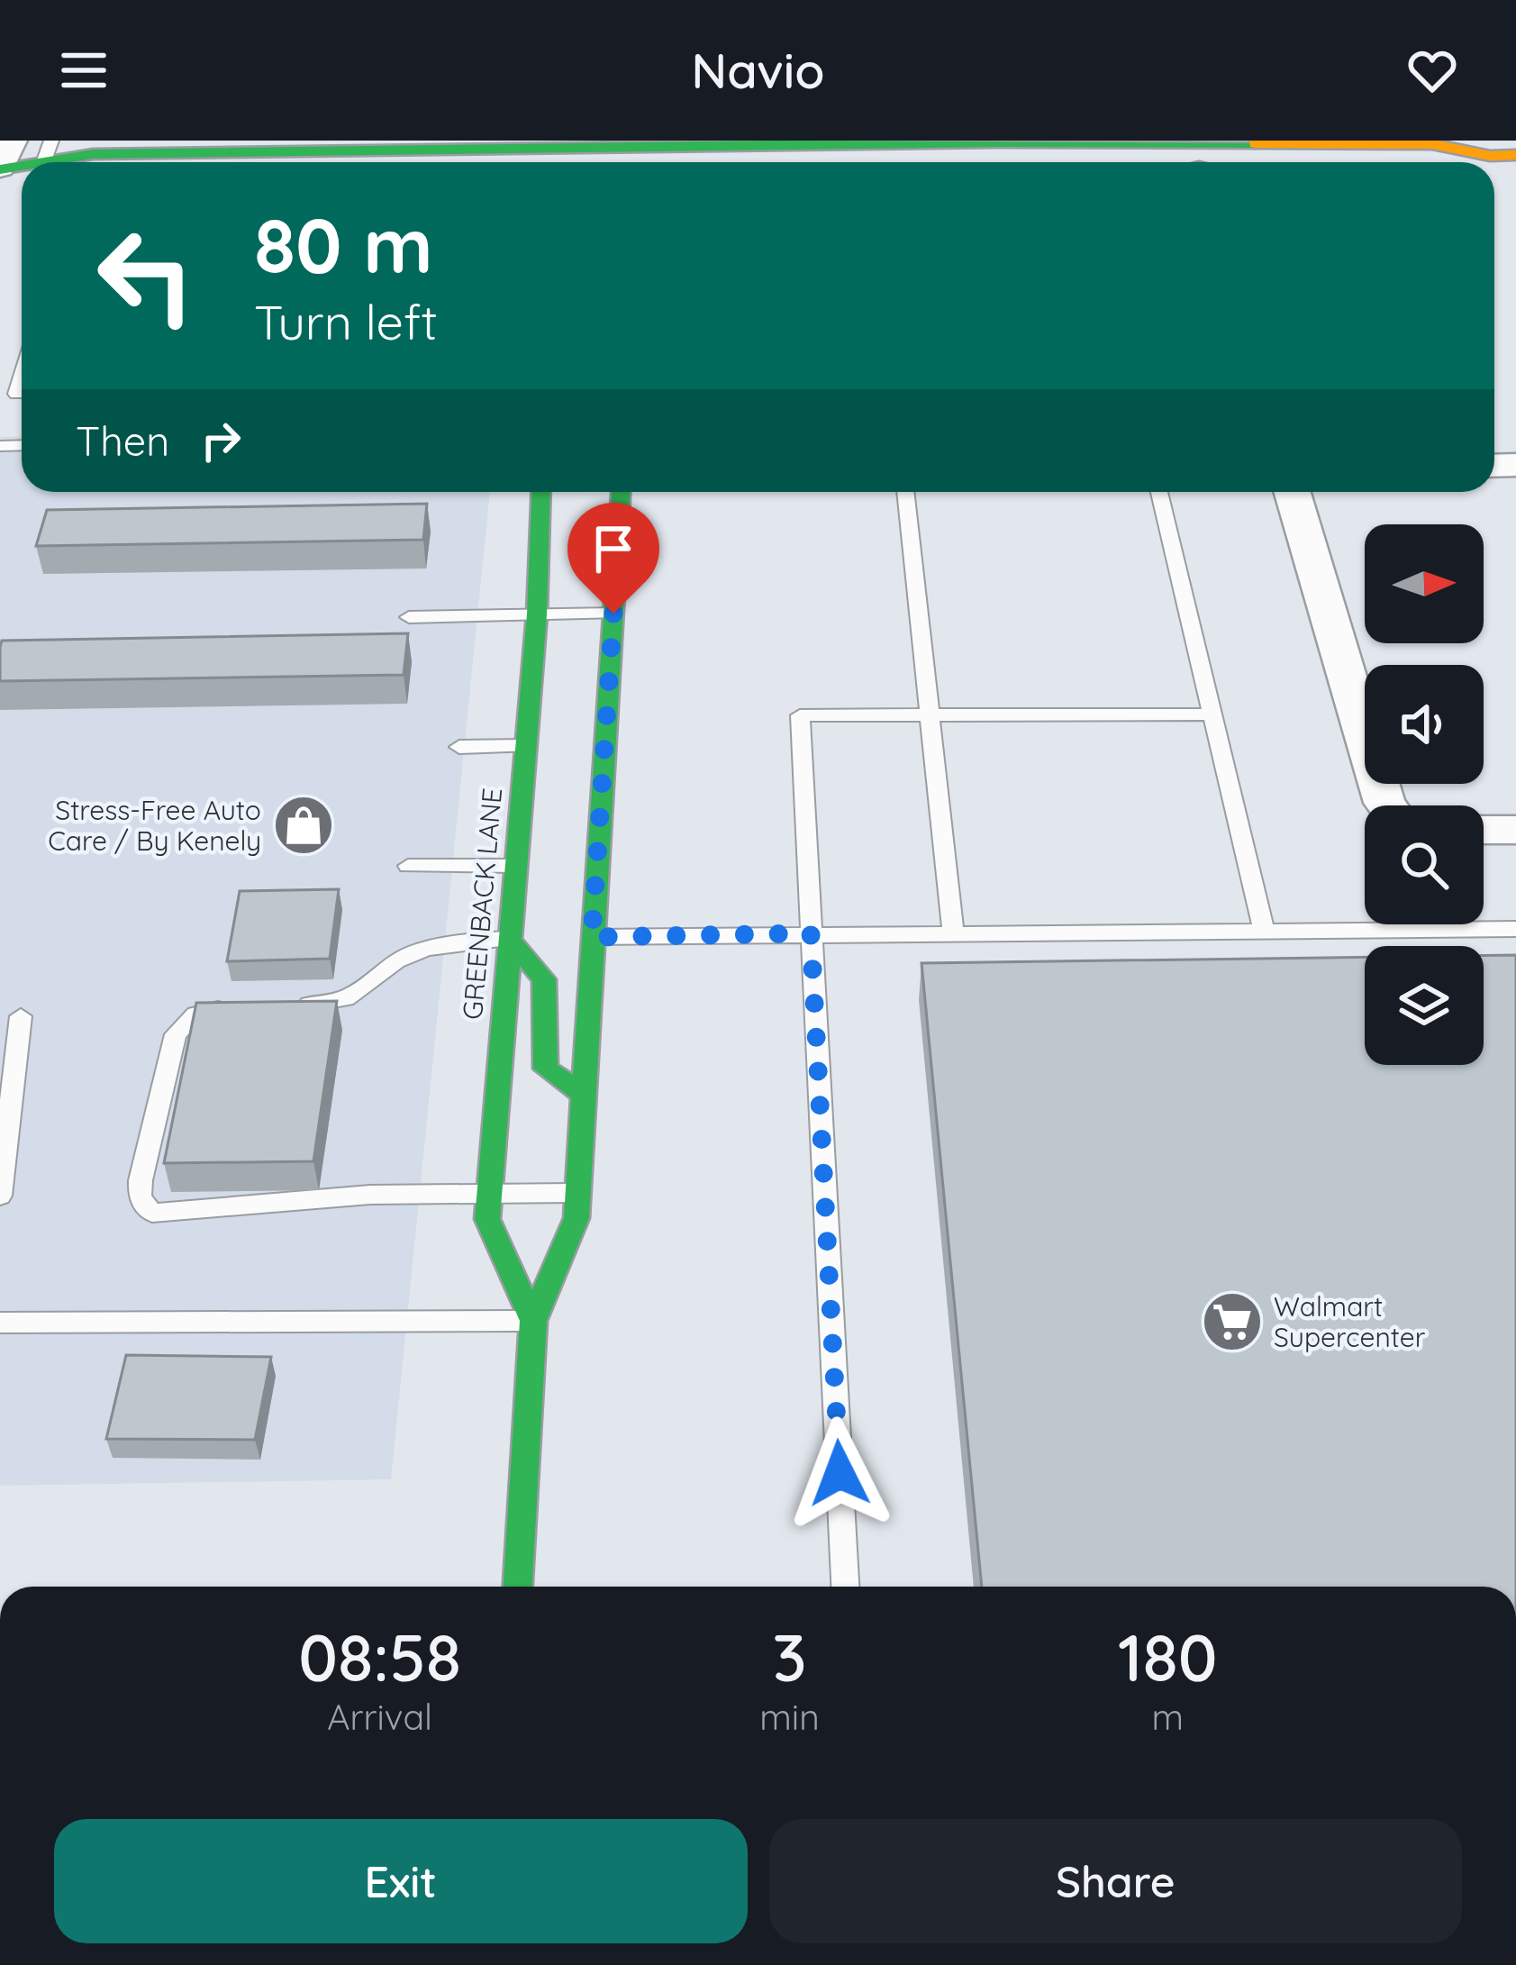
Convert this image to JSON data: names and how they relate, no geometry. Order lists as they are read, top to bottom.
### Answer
{
  "streets": {
    "main road": ["GREENBACK LANE"]
  },
  "places": {
    "shop": ["Stress-Free Auto Care / By Kenely"],
    "supermarket": ["Walmart Supercenter"]
  },
  "north": "right",
  "page": {
    "header": "Navio",
    "turn": ["80 m", "Turn left"],
    "then": "Then",
    "eta": [
      "08:58",
      "Arrival",
      "3",
      "min",
      "180",
      "m"
    ],
    "buttons": ["Exit", "Share"]
  }
}
